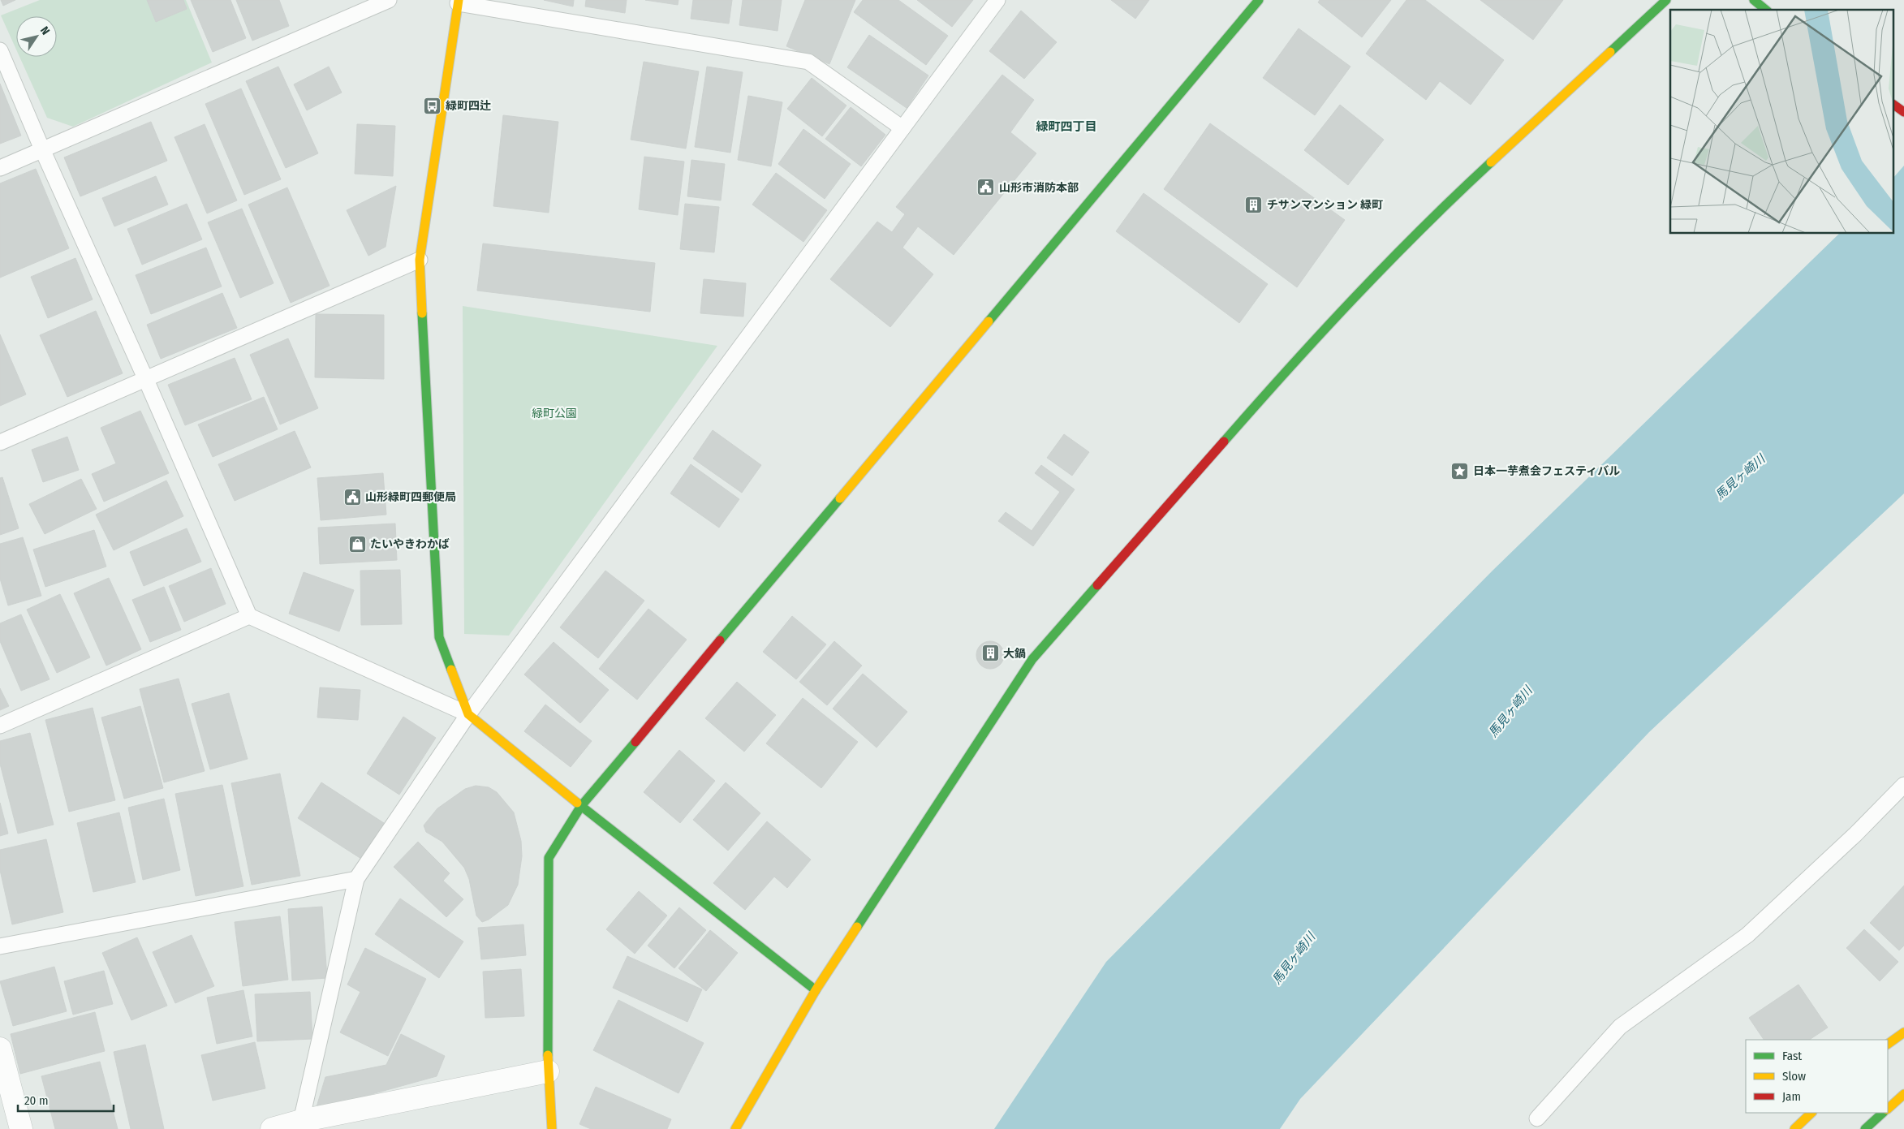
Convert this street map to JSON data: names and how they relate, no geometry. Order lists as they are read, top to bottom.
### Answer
{
  "districts": ["緑町四丁目"],
  "water": ["馬見ヶ崎川"],
  "parks": ["緑町公園"],
  "places": {
    "bus stop": ["緑町四辻"],
    "public building": ["山形市消防本部", "山形緑町四郵便局"],
    "building": ["チサンマンション 緑町", "大鍋"],
    "place": ["日本一芋煮会フェスティバル"],
    "shop": ["たいやきわかば"]
  },
  "legend": ["Fast", "Slow", "Jam"],
  "scale_bar": "20 m",
  "north": "top right"
}
